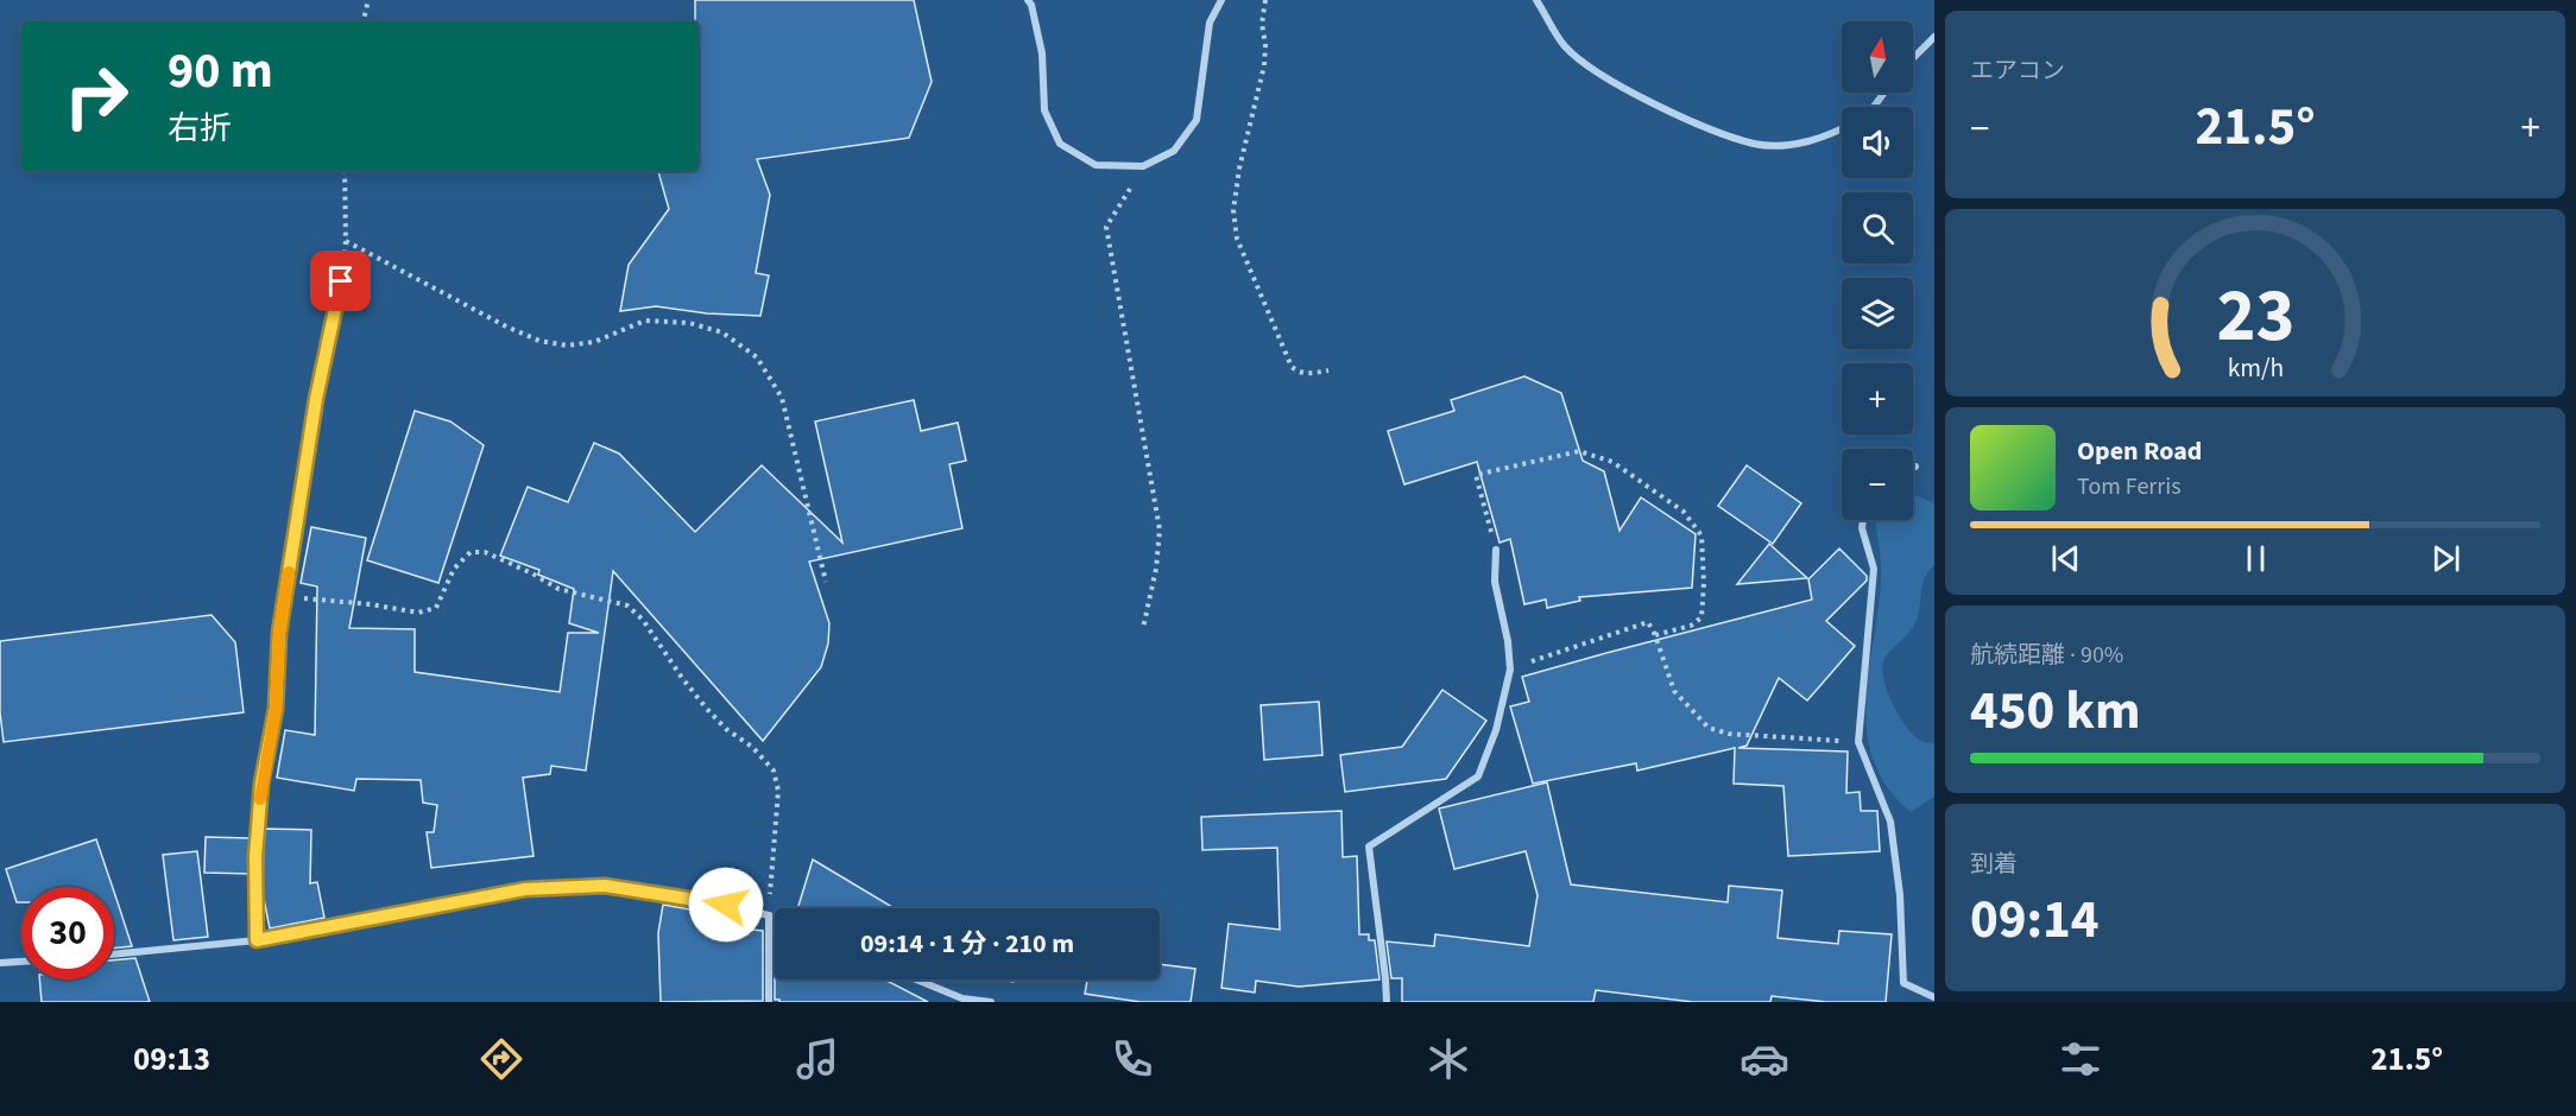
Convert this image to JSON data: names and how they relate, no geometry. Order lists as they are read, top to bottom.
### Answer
{
  "north": "top",
  "page": {
    "tile": [
      "エアコン",
      ["航続距離 · 90%", "450 km"],
      ["到着", "09:14"]
    ],
    "map_buttons": ["+", "−"],
    "turn": ["90 m", "右折"],
    "heat": ["−", "21.5°", "+"],
    "song": ["Open Road", "Tom Ferris"],
    "limit": "30",
    "trip": "09:14 · 1 分 · 210 m",
    "tabs": ["09:13", "21.5°"],
    "gauge": ["23", "km/h"]
  }
}
